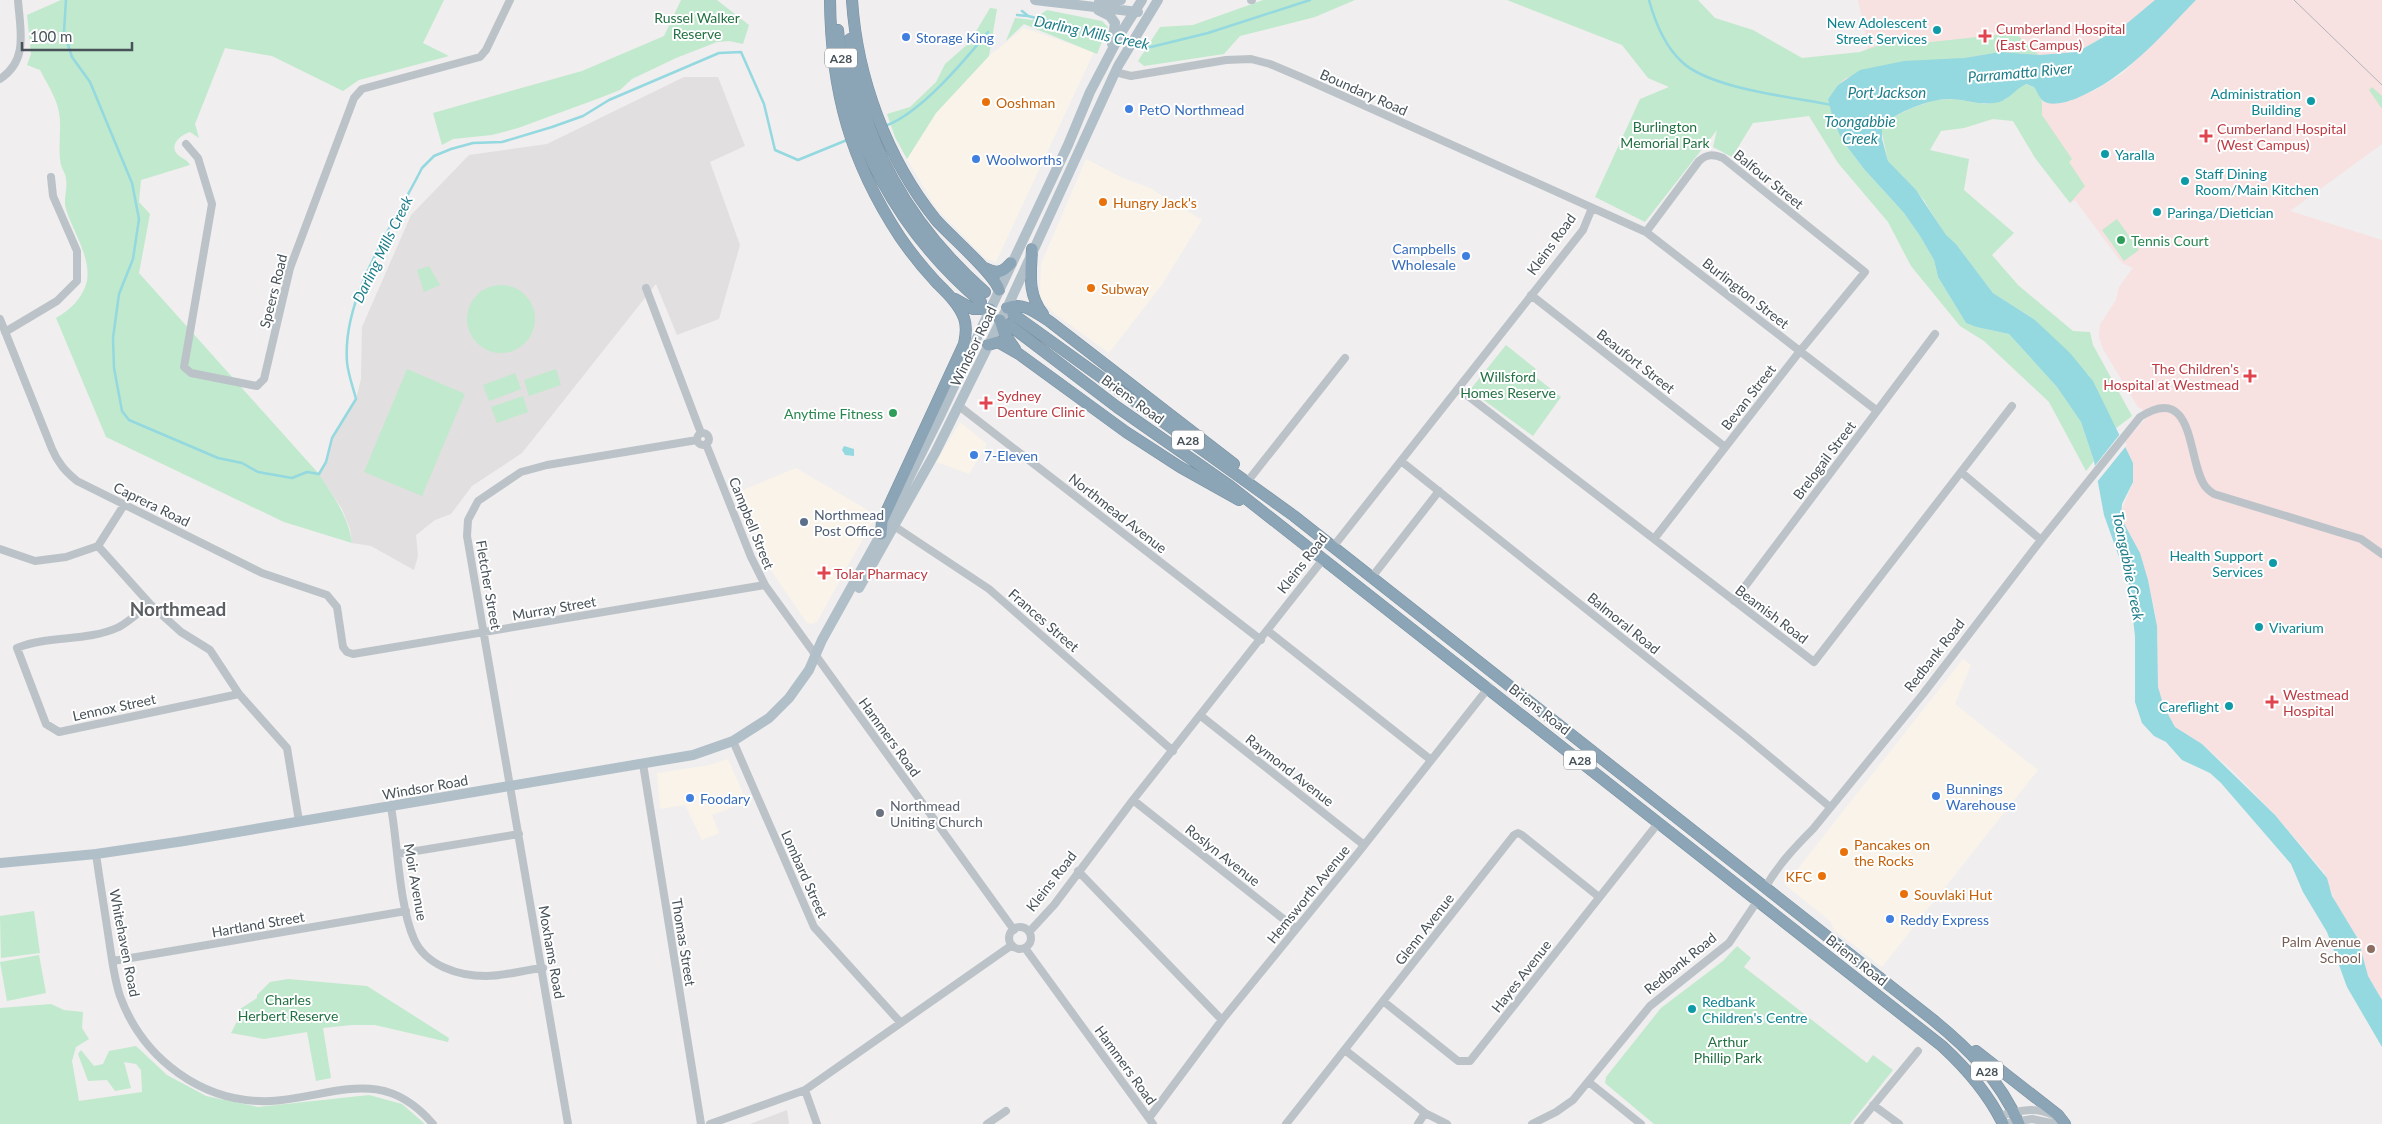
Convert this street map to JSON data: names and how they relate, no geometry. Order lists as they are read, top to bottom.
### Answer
{
  "streets": {
    "highway": [
      "A28",
      "Kleins Road",
      "Briens Road",
      "Redbank Road"
    ],
    "main road": ["Windsor Road"],
    "street": [
      "Boundary Road",
      "Balfour Street",
      "Speers Road",
      "Burlington Street",
      "Beaufort Street",
      "Bevan Street",
      "Brelogail Street",
      "Caprera Road",
      "Northmead Avenue",
      "Campbell Street",
      "Fletcher Street",
      "Murray Street",
      "Beamish Road",
      "Frances Street",
      "Balmoral Road",
      "Lennox Street",
      "Hammers Road",
      "Raymond Avenue",
      "Roslyn Avenue",
      "Lombard Street",
      "Moir Avenue",
      "Hemsworth Avenue",
      "Hartland Street",
      "Glenn Avenue",
      "Thomas Street",
      "Whitehaven Road",
      "Moxhams Road",
      "Hayes Avenue"
    ]
  },
  "crossings": [
    ["A28", "Windsor Road"],
    ["A28", "Briens Road"],
    ["Boundary Road", "Kleins Road"],
    ["Boundary Road", "Burlington Street"],
    ["Boundary Road", "Windsor Road"],
    ["Balfour Street", "Burlington Street"],
    ["Balfour Street", "Bevan Street"],
    ["Kleins Road", "Burlington Street"],
    ["Kleins Road", "Beaufort Street"],
    ["Kleins Road", "Briens Road"],
    ["Kleins Road", "Northmead Avenue"],
    ["Kleins Road", "Beamish Road"],
    ["Kleins Road", "Frances Street"],
    ["Kleins Road", "Balmoral Road"],
    ["Kleins Road", "Hammers Road"],
    ["Kleins Road", "Raymond Avenue"],
    ["Kleins Road", "Roslyn Avenue"],
    ["Burlington Street", "Bevan Street"],
    ["Burlington Street", "Brelogail Street"],
    ["Windsor Road", "Briens Road"],
    ["Windsor Road", "Northmead Avenue"],
    ["Windsor Road", "Campbell Street"],
    ["Windsor Road", "Fletcher Street"],
    ["Windsor Road", "Frances Street"],
    ["Windsor Road", "Hammers Road"],
    ["Windsor Road", "Lombard Street"],
    ["Windsor Road", "Moir Avenue"],
    ["Windsor Road", "Thomas Street"],
    ["Windsor Road", "Whitehaven Road"],
    ["Windsor Road", "Moxhams Road"],
    ["Beaufort Street", "Bevan Street"],
    ["Bevan Street", "Beamish Road"],
    ["Briens Road", "Redbank Road"],
    ["Briens Road", "Hemsworth Avenue"],
    ["Briens Road", "Hayes Avenue"],
    ["Brelogail Street", "Beamish Road"],
    ["Caprera Road", "Murray Street"],
    ["Campbell Street", "Fletcher Street"],
    ["Campbell Street", "Murray Street"],
    ["Campbell Street", "Hammers Road"],
    ["Fletcher Street", "Murray Street"],
    ["Fletcher Street", "Moxhams Road"],
    ["Balmoral Road", "Redbank Road"],
    ["Hammers Road", "Hemsworth Avenue"],
    ["Raymond Avenue", "Hemsworth Avenue"],
    ["Roslyn Avenue", "Hemsworth Avenue"],
    ["Moir Avenue", "Hartland Street"],
    ["Moir Avenue", "Moxhams Road"],
    ["Hartland Street", "Whitehaven Road"],
    ["Glenn Avenue", "Hayes Avenue"]
  ],
  "districts": ["Northmead"],
  "water": [
    "Darling Mills Creek",
    "Parramatta River",
    "Port Jackson",
    "Toongabbie Creek"
  ],
  "parks": [
    "Russel Walker Reserve",
    "Burlington Memorial Park",
    "Willsford Homes Reserve",
    "Charles Herbert Reserve",
    "Arthur Phillip Park"
  ],
  "places": {
    "other": [
      "New Adolescent Street Services",
      "Storage King",
      "Administration Building",
      "Ooshman",
      "PetO Northmead",
      "Yaralla",
      "Woolworths",
      "Staff Dining Room/Main Kitchen",
      "Hungry Jack's",
      "Paringa/Dietician",
      "Tennis Court",
      "Campbells Wholesale",
      "Subway",
      "Anytime Fitness",
      "7-Eleven",
      "Northmead Post Office",
      "Health Support Services",
      "Vivarium",
      "Careflight",
      "Bunnings Warehouse",
      "Foodary",
      "Northmead Uniting Church",
      "Pancakes on the Rocks",
      "KFC",
      "Souvlaki Hut",
      "Reddy Express",
      "Palm Avenue School",
      "Redbank Children's Centre"
    ],
    "health": [
      "Cumberland Hospital (East Campus)",
      "Cumberland Hospital (West Campus)",
      "The Children's Hospital at Westmead",
      "Sydney Denture Clinic",
      "Tolar Pharmacy",
      "Westmead Hospital"
    ]
  },
  "scale_bar": "100 m"
}
